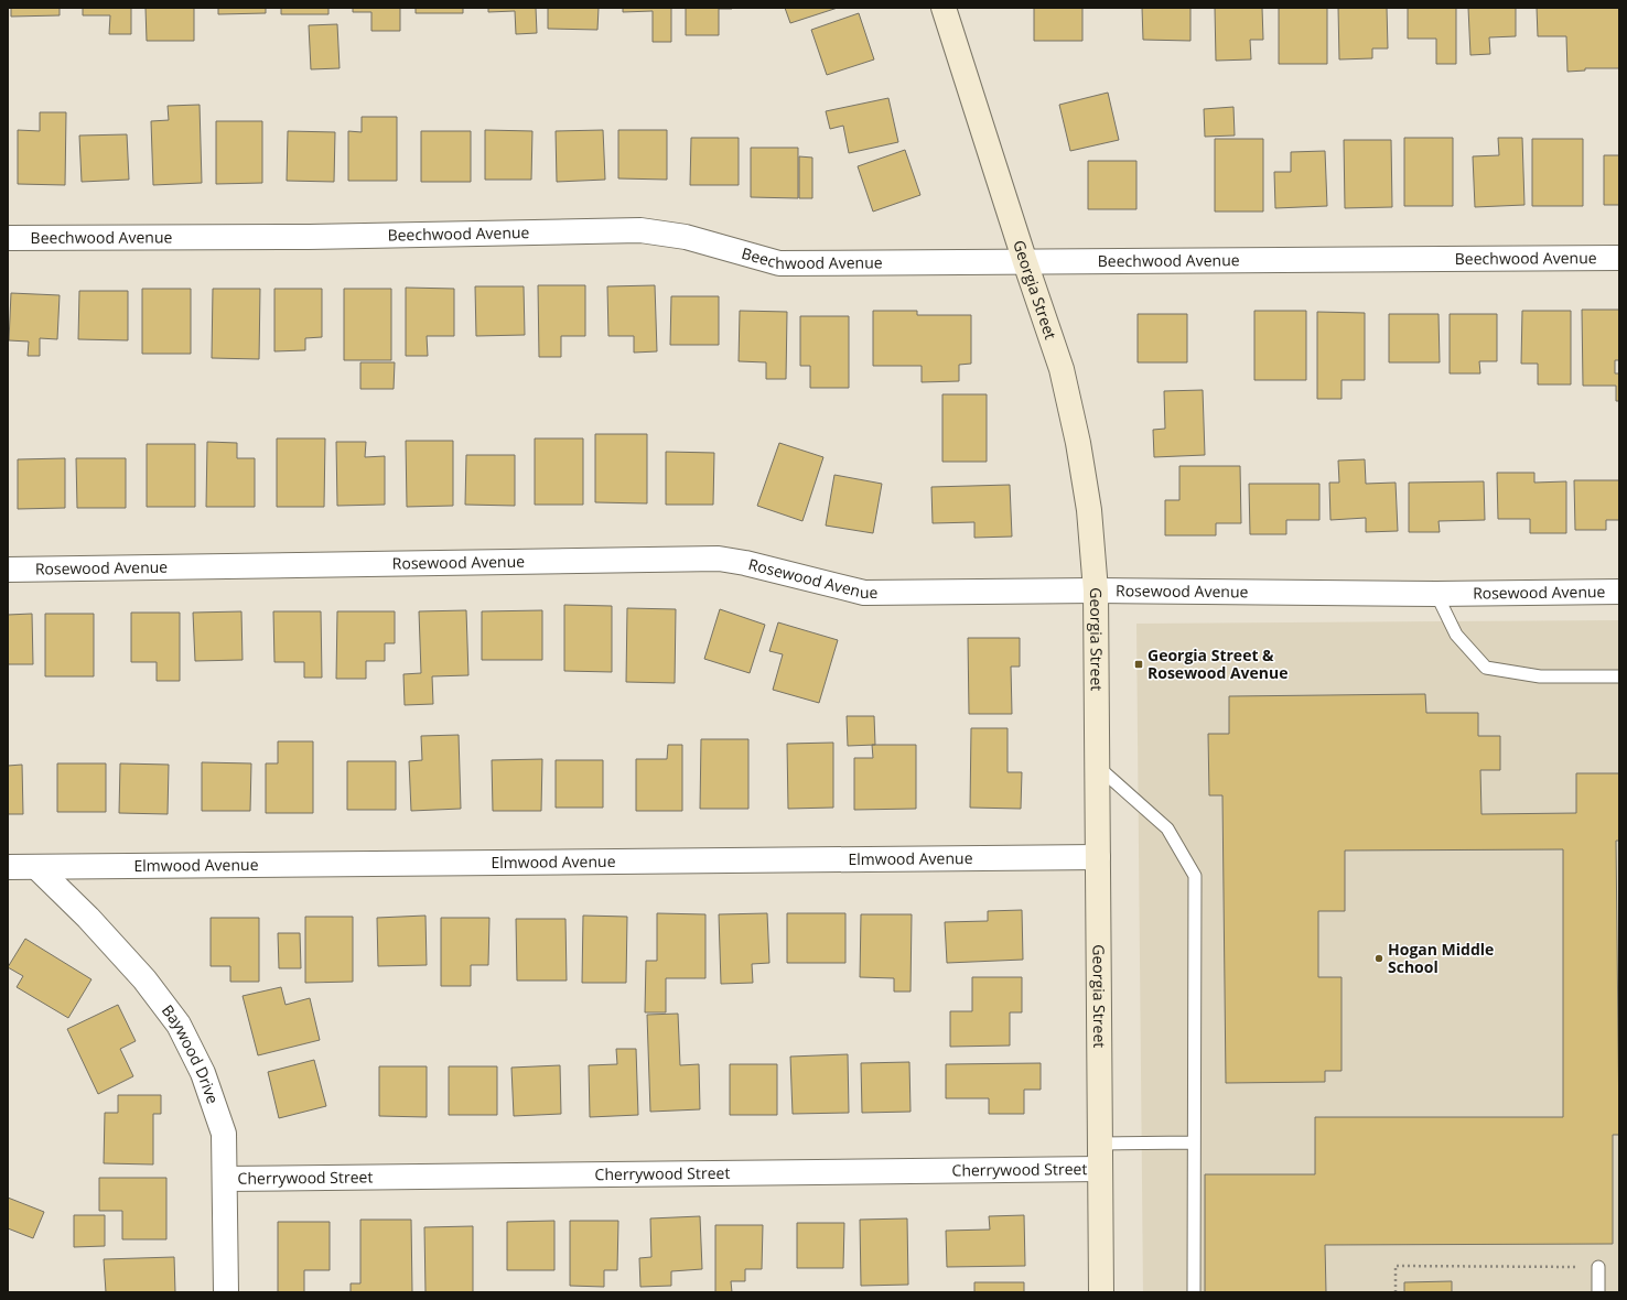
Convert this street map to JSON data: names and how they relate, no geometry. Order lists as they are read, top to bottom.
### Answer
{
  "streets": {
    "main road": ["Georgia Street"],
    "street": [
      "Beechwood Avenue",
      "Rosewood Avenue",
      "Elmwood Avenue",
      "Baywood Drive",
      "Cherrywood Street"
    ]
  },
  "crossings": [
    ["Beechwood Avenue", "Georgia Street"],
    ["Georgia Street", "Rosewood Avenue"],
    ["Georgia Street", "Elmwood Avenue"],
    ["Georgia Street", "Cherrywood Street"],
    ["Elmwood Avenue", "Baywood Drive"],
    ["Baywood Drive", "Cherrywood Street"]
  ],
  "places": {
    "transit": ["Georgia Street & Rosewood Avenue"],
    "other": ["Hogan Middle School"]
  }
}
